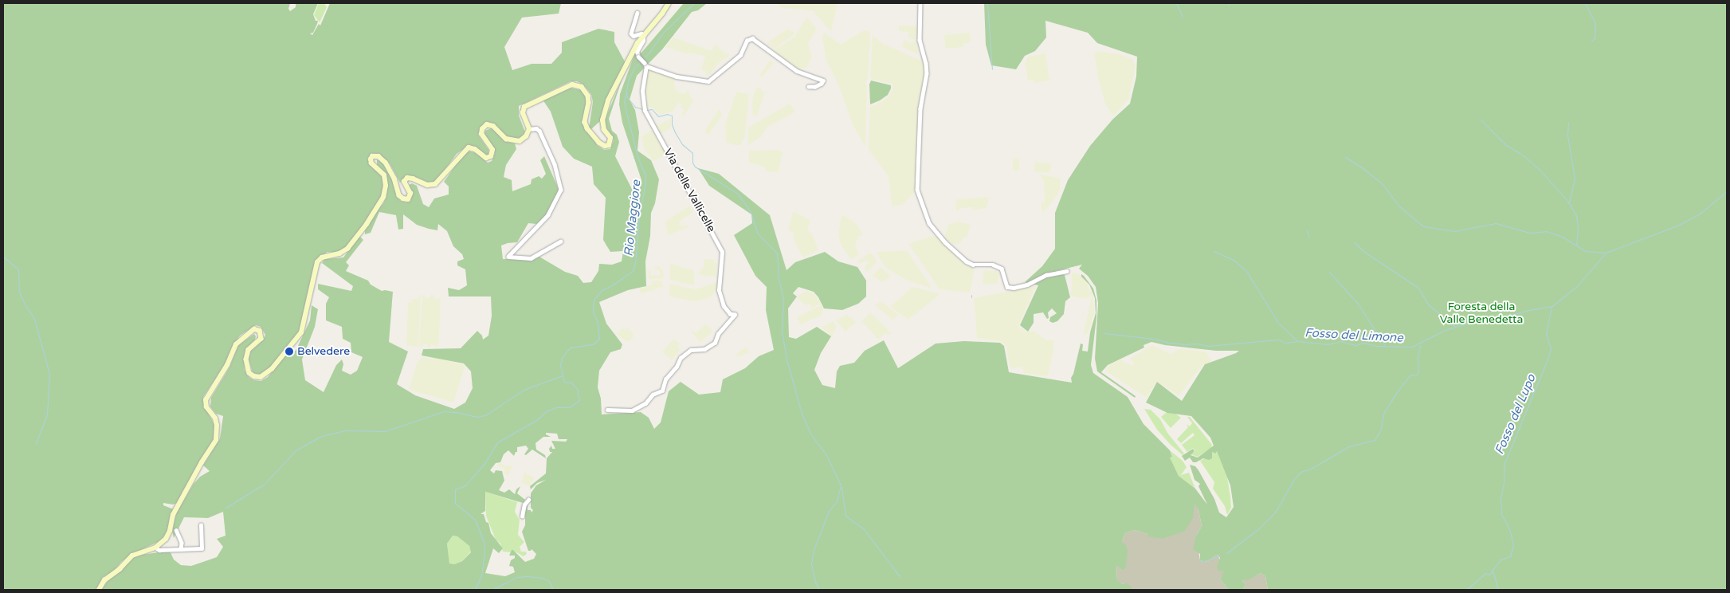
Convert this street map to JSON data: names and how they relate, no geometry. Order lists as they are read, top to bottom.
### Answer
{
  "streets": {
    "street": ["Via delle Vallicelle"]
  },
  "water": ["Rio Maggiore", "Fosso del Limone", "Fosso del Lupo"],
  "parks": ["Foresta della Valle Benedetta"],
  "places": ["Belvedere"]
}
